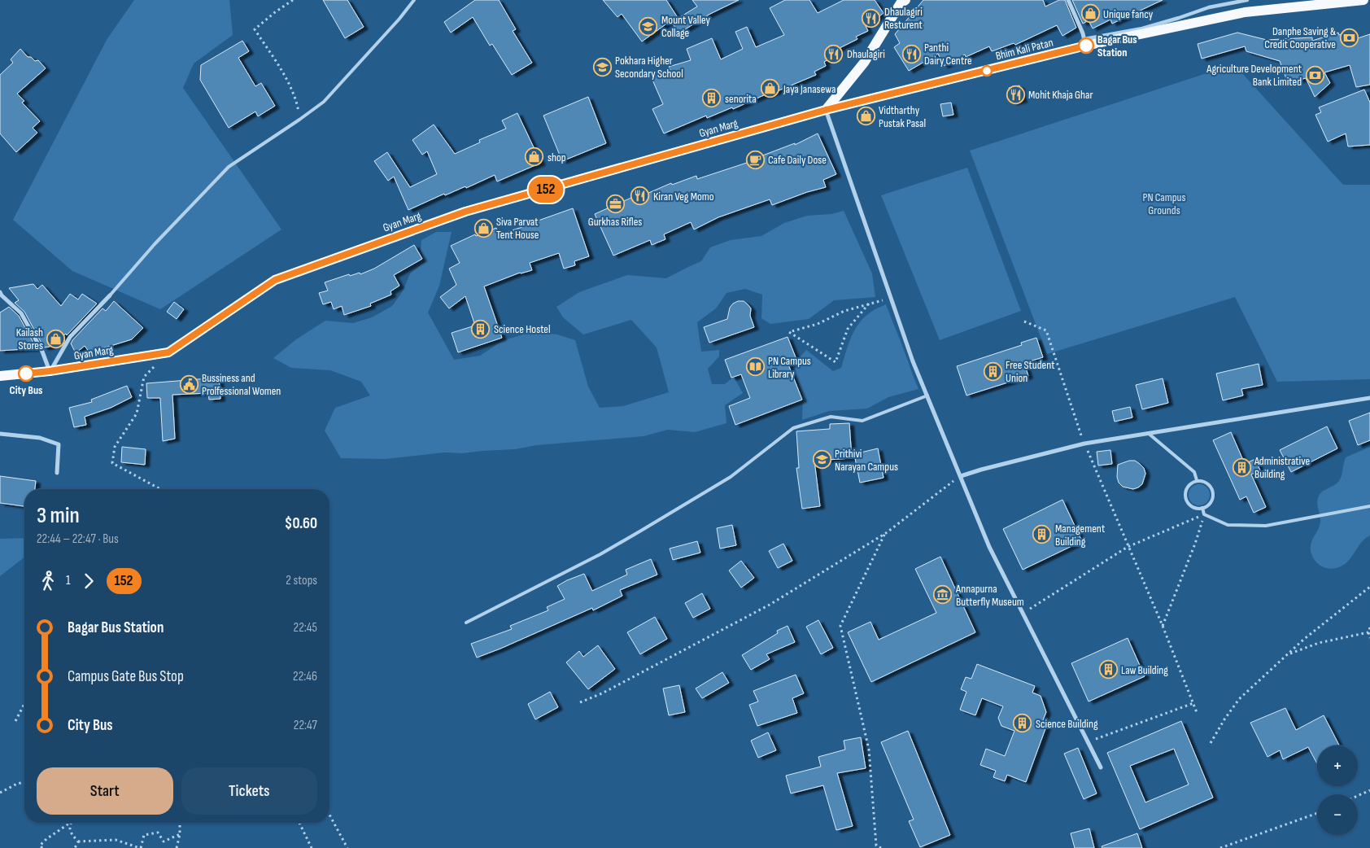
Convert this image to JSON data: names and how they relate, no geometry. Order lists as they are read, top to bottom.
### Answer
{
  "streets": {
    "main road": ["Bhim Kali Patan", "Gyan Marg"]
  },
  "crossings": [
    ["Bhim Kali Patan", "Gyan Marg"]
  ],
  "parks": ["PN Campus Grounds"],
  "places": {
    "shop": [
      "Unique fancy",
      "Jaya Janasewa",
      "Vidtharthy Pustak Pasal",
      "shop",
      "Siva Parvat Tent House",
      "Kailash Stores"
    ],
    "restaurant": [
      "Dhaulagiri Resturent",
      "Dhaulagiri",
      "Panthi Dairy Centre",
      "Mohit Khaja Ghar",
      "Kiran Veg Momo"
    ],
    "school or university": ["Mount Valley Collage", "Pokhara Higher Secondary School", "Prithivi Narayan Campus"],
    "bank": ["Danphe Saving & Credit Cooperative", "Agriculture Development Bank Limited"],
    "other": ["Bagar Bus Station", "City Bus"],
    "building": [
      "senorita",
      "Science Hostel",
      "Free Student Union",
      "Administrative Building",
      "Management Building",
      "Law Building",
      "Science Building"
    ],
    "cafe": ["Cafe Daily Dose"],
    "office": ["Gurkhas Rifles"],
    "library": ["PN Campus Library"],
    "public building": ["Bussiness and Prolfessional Women"],
    "museum": ["Annapurna Butterfly Museum"]
  },
  "lines": ["bus line 152"],
  "page": {
    "on_map": "152",
    "heading": ["3 min", "22:44 – 22:47 · Bus", "$0.60"],
    "legs": ["1", "152", "2 stops"],
    "list": [
      {
        "name": "Bagar Bus Station",
        "value": "22:45"
      },
      {
        "name": "Campus Gate Bus Stop",
        "value": "22:46"
      },
      {
        "name": "City Bus",
        "value": "22:47"
      }
    ],
    "map_buttons": ["+", "−"],
    "buttons": ["Start", "Tickets"]
  }
}
